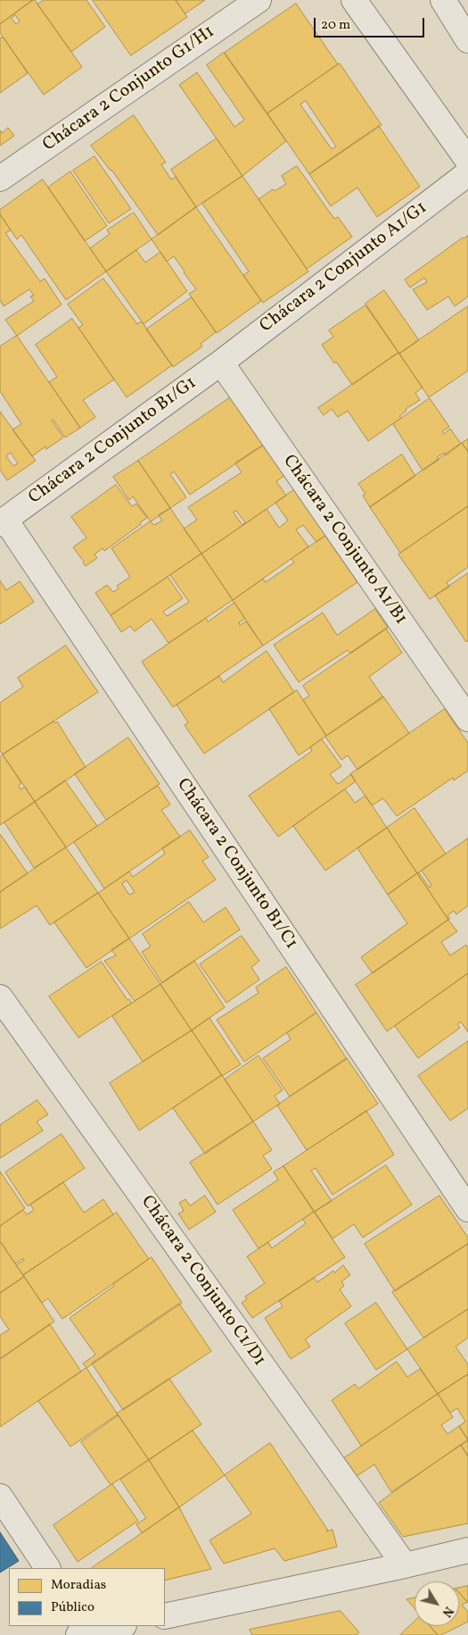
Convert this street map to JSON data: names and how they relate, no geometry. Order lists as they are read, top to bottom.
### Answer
{
  "streets": {
    "street": [
      "Chácara 2 Conjunto G1/H1",
      "Chácara 2 Conjunto A1/G1",
      "Chácara 2 Conjunto B1/G1",
      "Chácara 2 Conjunto A1/B1",
      "Chácara 2 Conjunto B1/C1",
      "Chácara 2 Conjunto C1/D1"
    ]
  },
  "crossings": [
    ["Chácara 2 Conjunto A1/G1", "Chácara 2 Conjunto B1/G1"],
    ["Chácara 2 Conjunto A1/G1", "Chácara 2 Conjunto A1/B1"],
    ["Chácara 2 Conjunto B1/G1", "Chácara 2 Conjunto A1/B1"],
    ["Chácara 2 Conjunto B1/G1", "Chácara 2 Conjunto B1/C1"]
  ],
  "legend": ["Moradias", "Público"],
  "scale_bar": "20 m",
  "north": "bottom right"
}
